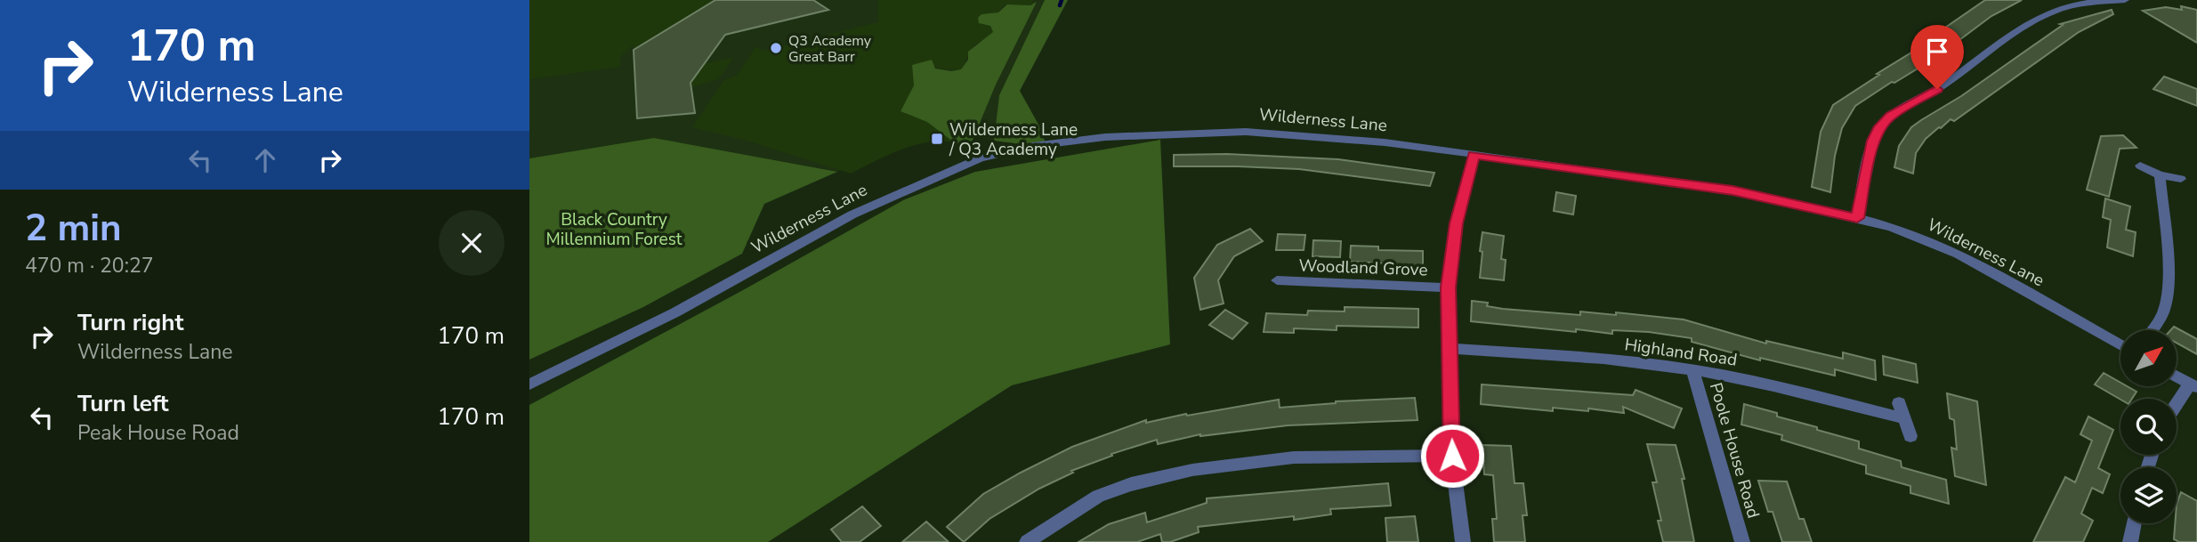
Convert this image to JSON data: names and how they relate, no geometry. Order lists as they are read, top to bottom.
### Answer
{
  "streets": {
    "street": [
      "Wilderness Lane",
      "Woodland Grove",
      "Highland Road",
      "Poole House Road"
    ]
  },
  "crossings": [
    ["Highland Road", "Poole House Road"]
  ],
  "parks": ["Black Country Millennium Forest"],
  "places": {
    "other": ["Q3 Academy Great Barr"],
    "transit": ["Wilderness Lane / Q3 Academy"]
  },
  "north": "top right",
  "page": {
    "turn": ["170 m", "Wilderness Lane"],
    "heading": ["2 min", "470 m · 20:27"],
    "list": [
      {
        "name": "Turn right",
        "note": "Wilderness Lane",
        "value": "170 m"
      },
      {
        "name": "Turn left",
        "note": "Peak House Road",
        "value": "170 m"
      }
    ]
  }
}
